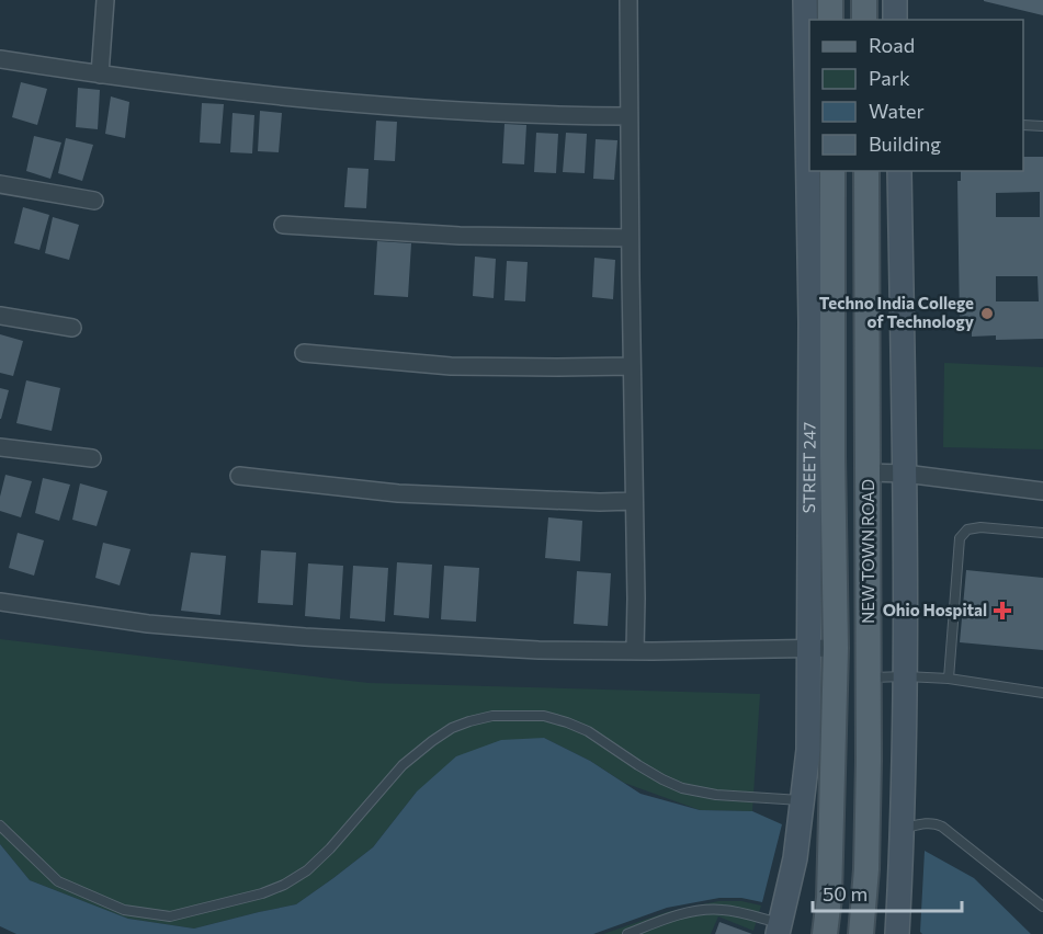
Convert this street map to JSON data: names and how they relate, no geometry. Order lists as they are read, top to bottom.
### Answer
{
  "streets": {
    "main road": ["NEW TOWN ROAD"],
    "street": ["STREET 247"]
  },
  "places": {
    "other": ["Techno India College of Technology"],
    "health": ["Ohio Hospital"]
  },
  "legend": [
    "Road",
    "Park",
    "Water",
    "Building"
  ],
  "scale_bar": "50 m"
}
